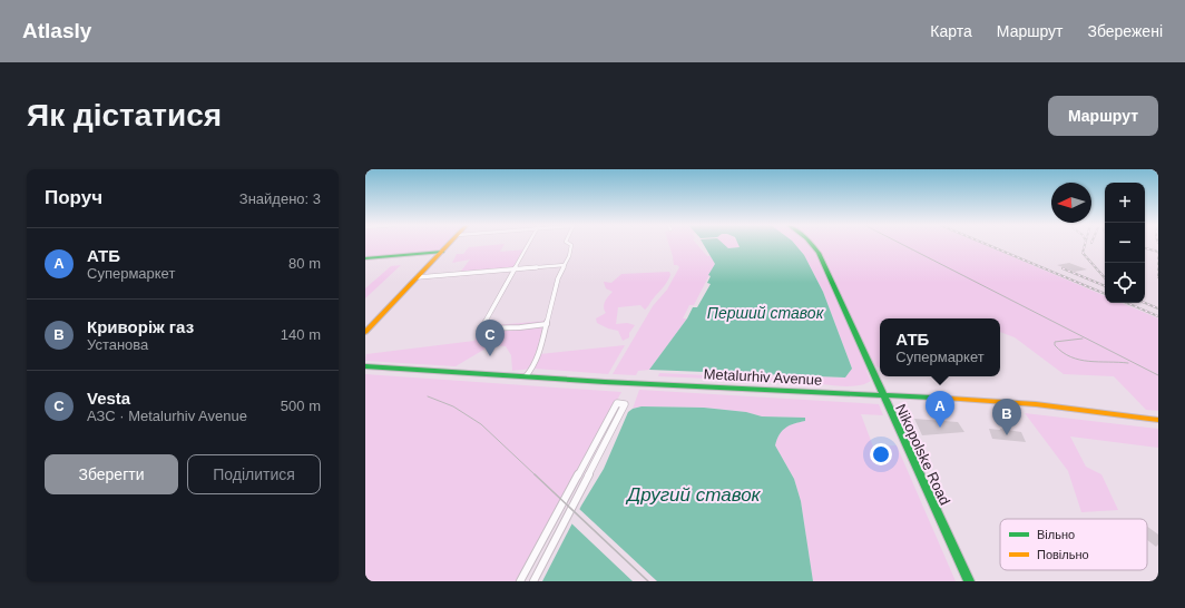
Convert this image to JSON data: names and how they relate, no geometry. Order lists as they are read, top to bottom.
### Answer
{
  "streets": {
    "main road": ["Metalurhiv Avenue", "Nikopolske Road"]
  },
  "crossings": [
    ["Metalurhiv Avenue", "Nikopolske Road"]
  ],
  "water": ["Перший ставок", "Другий ставок"],
  "legend": ["Вільно", "Повільно"],
  "north": "left",
  "page": {
    "header": "Atlasly",
    "nav": ["Карта", "Маршрут", "Збережені"],
    "buttons": [
      "Маршрут",
      ["Зберегти", "Поділитися"]
    ],
    "title": "Як дістатися",
    "heading": ["Поруч", "Знайдено: 3"],
    "map_buttons": ["+", "−"],
    "list": [
      {
        "mark": "A",
        "name": "АТБ",
        "note": "Супермаркет",
        "value": "80 m"
      },
      {
        "mark": "B",
        "name": "Криворіж газ",
        "note": "Установа",
        "value": "140 m"
      },
      {
        "mark": "C",
        "name": "Vesta",
        "note": "АЗС · Metalurhiv Avenue",
        "value": "500 m"
      }
    ],
    "popup": ["АТБ", "Супермаркет"],
    "pins": ["C", "A", "B"]
  }
}
